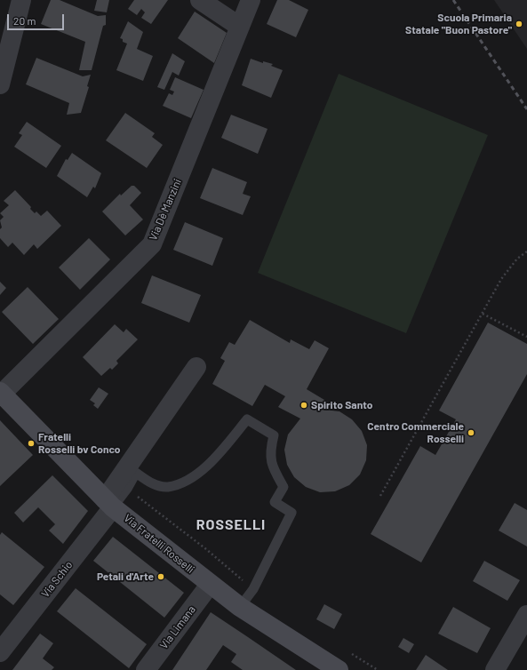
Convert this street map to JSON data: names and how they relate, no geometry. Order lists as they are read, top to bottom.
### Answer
{
  "streets": {
    "street": [
      "Via Dè Manzini",
      "Via Fratelli Rosselli",
      "Via Schio",
      "Via Limana"
    ]
  },
  "crossings": [
    ["Via Dè Manzini", "Via Fratelli Rosselli"],
    ["Via Fratelli Rosselli", "Via Schio"],
    ["Via Fratelli Rosselli", "Via Limana"]
  ],
  "districts": ["ROSSELLI"],
  "places": [
    "Scuola Primaria Statale \"Buon Pastore\"",
    "Spirito Santo",
    "Centro Commerciale Rosselli",
    "Fratelli Rosselli bv Conco",
    "Petali d'Arte"
  ],
  "scale_bar": "20 m"
}
